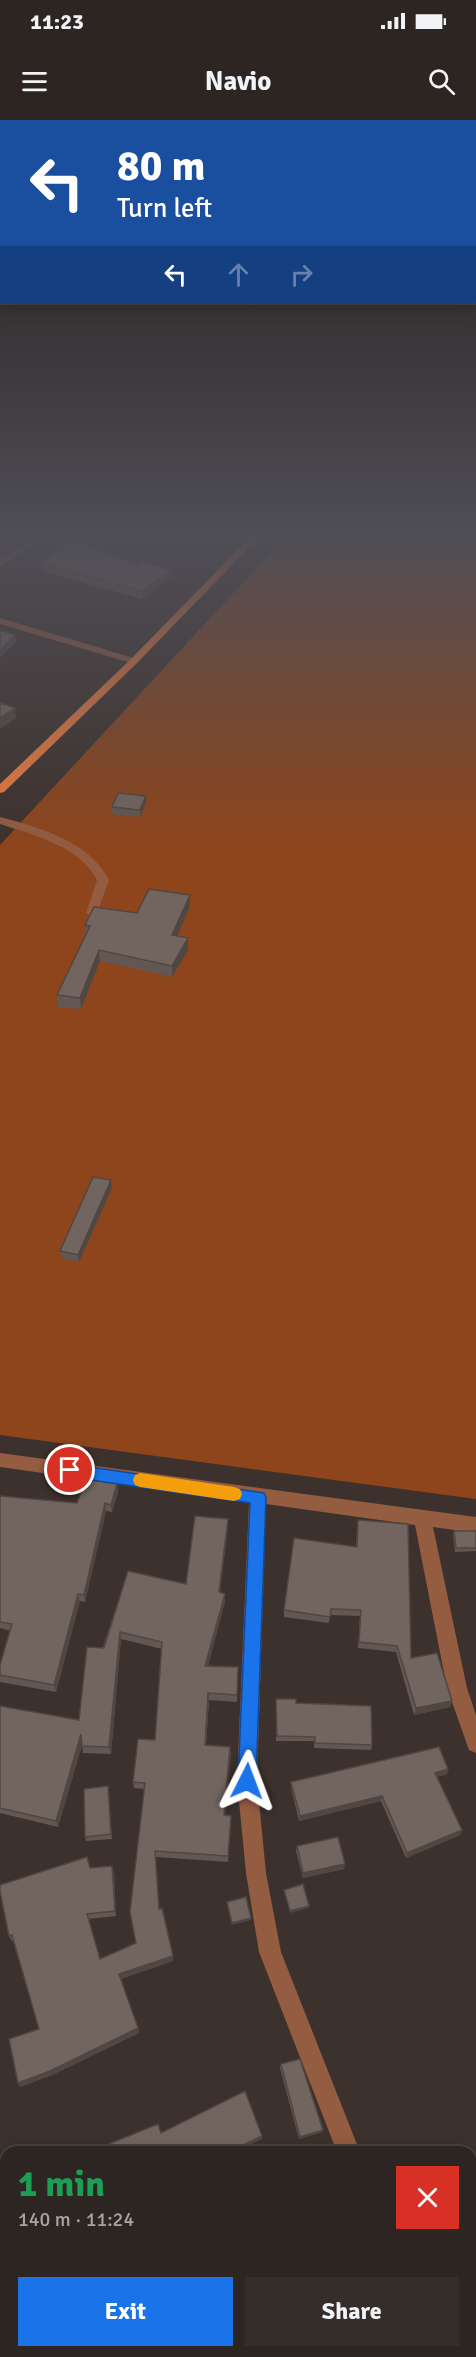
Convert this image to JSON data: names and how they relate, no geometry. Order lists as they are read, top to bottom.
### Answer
{
  "page": {
    "status": "11:23",
    "header": "Navio",
    "turn": ["80 m", "Turn left"],
    "heading": ["1 min", "140 m · 11:24"],
    "buttons": ["Exit", "Share"]
  }
}
